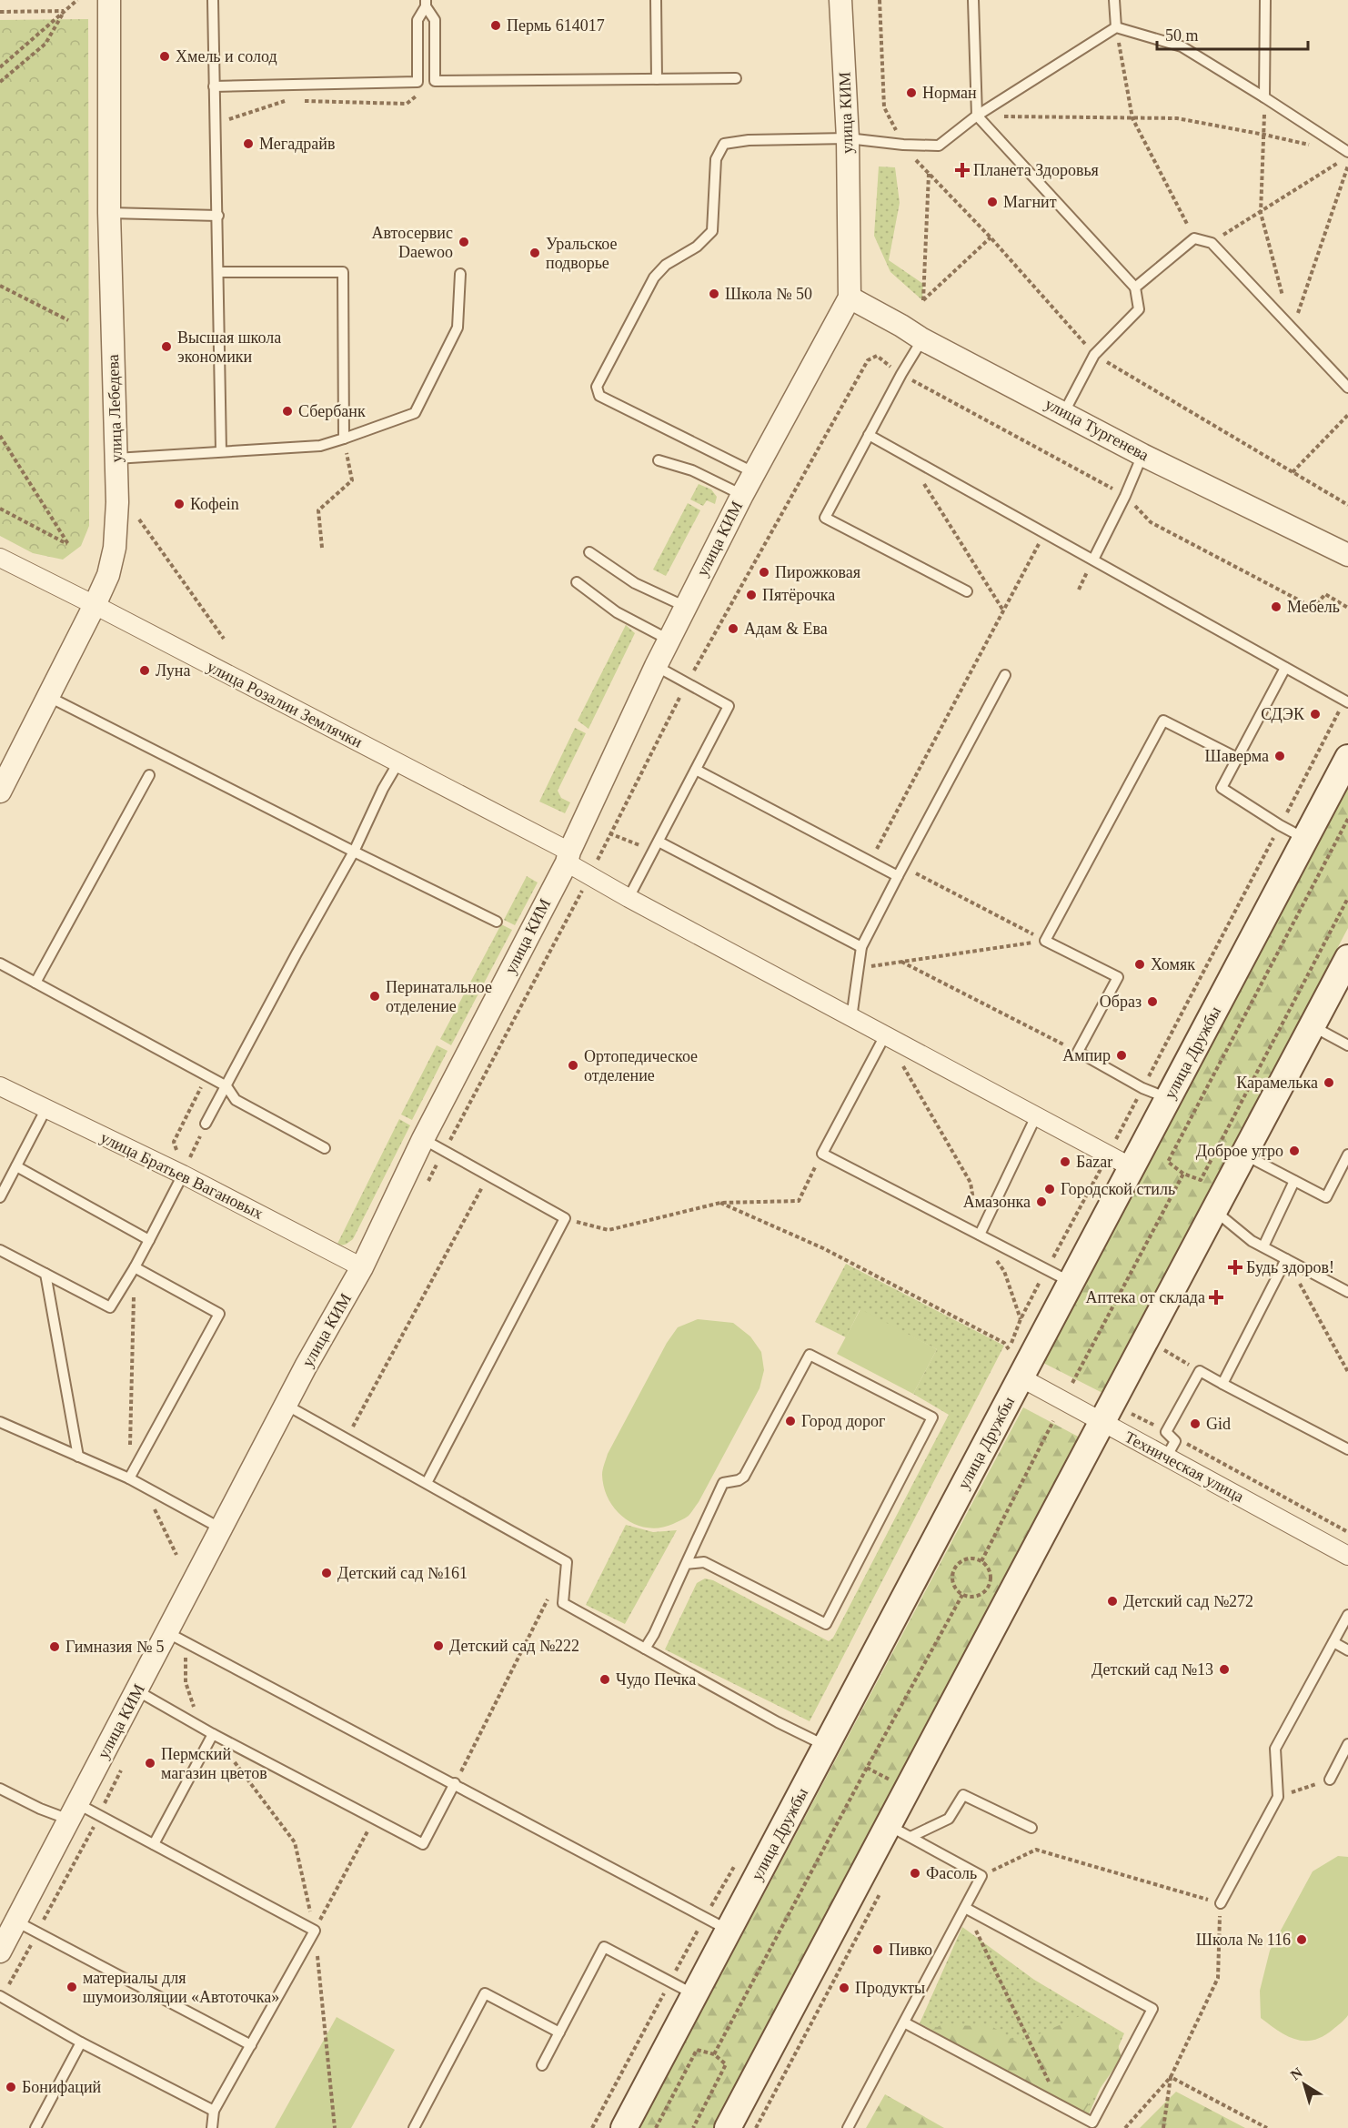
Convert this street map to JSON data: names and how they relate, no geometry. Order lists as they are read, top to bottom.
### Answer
{
  "streets": {
    "main road": ["улица Дружбы"],
    "street": [
      "улица КИМ",
      "улица Лебедева",
      "улица Тургенева",
      "улица Розалии Землячки",
      "улица Братьев Вагановых",
      "Техническая улица"
    ]
  },
  "crossings": [
    ["улица КИМ", "улица Тургенева"],
    ["улица КИМ", "улица Розалии Землячки"],
    ["улица КИМ", "улица Братьев Вагановых"],
    ["улица Лебедева", "улица Розалии Землячки"],
    ["улица Розалии Землячки", "улица Дружбы"],
    ["улица Дружбы", "Техническая улица"]
  ],
  "places": {
    "other": [
      "Пермь 614017",
      "Хмель и солод",
      "Норман",
      "Мегадрайв",
      "Магнит",
      "Автосервис Daewoo",
      "Уральское подворье",
      "Школа № 50",
      "Высшая школа экономики",
      "Сбербанк",
      "Кофеin",
      "Пирожковая",
      "Пятёрочка",
      "Мебель",
      "Адам & Ева",
      "Луна",
      "СДЭК",
      "Шаверма",
      "Хомяк",
      "Перинатальное отделение",
      "Образ",
      "Ампир",
      "Ортопедическое отделение",
      "Карамелька",
      "Доброе утро",
      "Бazar",
      "Городской стиль",
      "Амазонка",
      "Город дорог",
      "Gid",
      "Детский сад №161",
      "Детский сад №272",
      "Детский сад №222",
      "Гимназия № 5",
      "Детский сад №13",
      "Чудо Печка",
      "Пермский магазин цветов",
      "Фасоль",
      "Школа № 116",
      "Пивко",
      "материалы для шумоизоляции «Автоточка»",
      "Продукты",
      "Бонифаций"
    ],
    "health": ["Планета Здоровья", "Будь здоров!", "Аптека от склада"]
  },
  "scale_bar": "50 m",
  "north": "top left"
}
